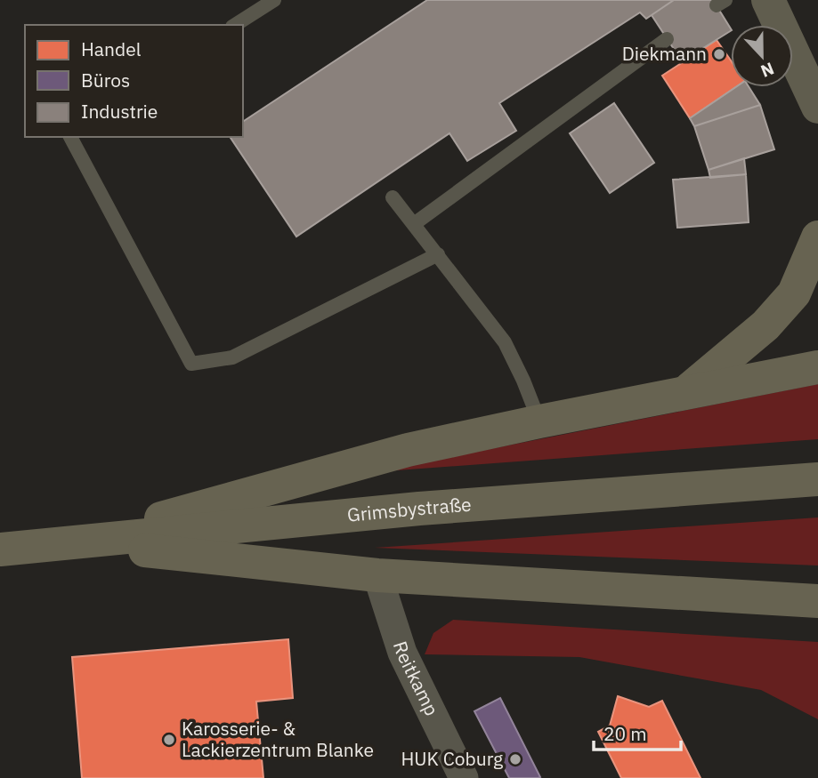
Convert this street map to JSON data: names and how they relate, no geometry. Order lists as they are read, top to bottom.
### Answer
{
  "streets": {
    "highway": ["Grimsbystraße"],
    "street": ["Reitkamp"]
  },
  "places": ["Diekmann", "Karosserie- & Lackierzentrum Blanke", "HUK Coburg"],
  "legend": ["Handel", "Büros", "Industrie"],
  "scale_bar": "20 m",
  "north": "bottom"
}
